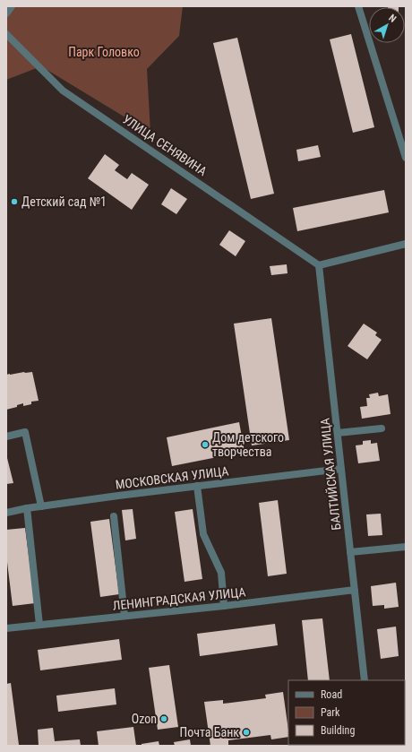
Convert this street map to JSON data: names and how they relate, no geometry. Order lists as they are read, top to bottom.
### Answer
{
  "streets": {
    "street": [
      "УЛИЦА СЕНЯВИНА",
      "БАЛТИЙСКАЯ УЛИЦА",
      "МОСКОВСКАЯ УЛИЦА",
      "ЛЕНИНГРАДСКАЯ УЛИЦА"
    ]
  },
  "crossings": [
    ["УЛИЦА СЕНЯВИНА", "БАЛТИЙСКАЯ УЛИЦА"],
    ["БАЛТИЙСКАЯ УЛИЦА", "МОСКОВСКАЯ УЛИЦА"],
    ["БАЛТИЙСКАЯ УЛИЦА", "ЛЕНИНГРАДСКАЯ УЛИЦА"]
  ],
  "parks": ["Парк Головко"],
  "places": [
    "Детский сад №1",
    "Дом детского творчества",
    "Ozon",
    "Почта Банк"
  ],
  "legend": ["Road", "Park", "Building"],
  "north": "top right"
}
